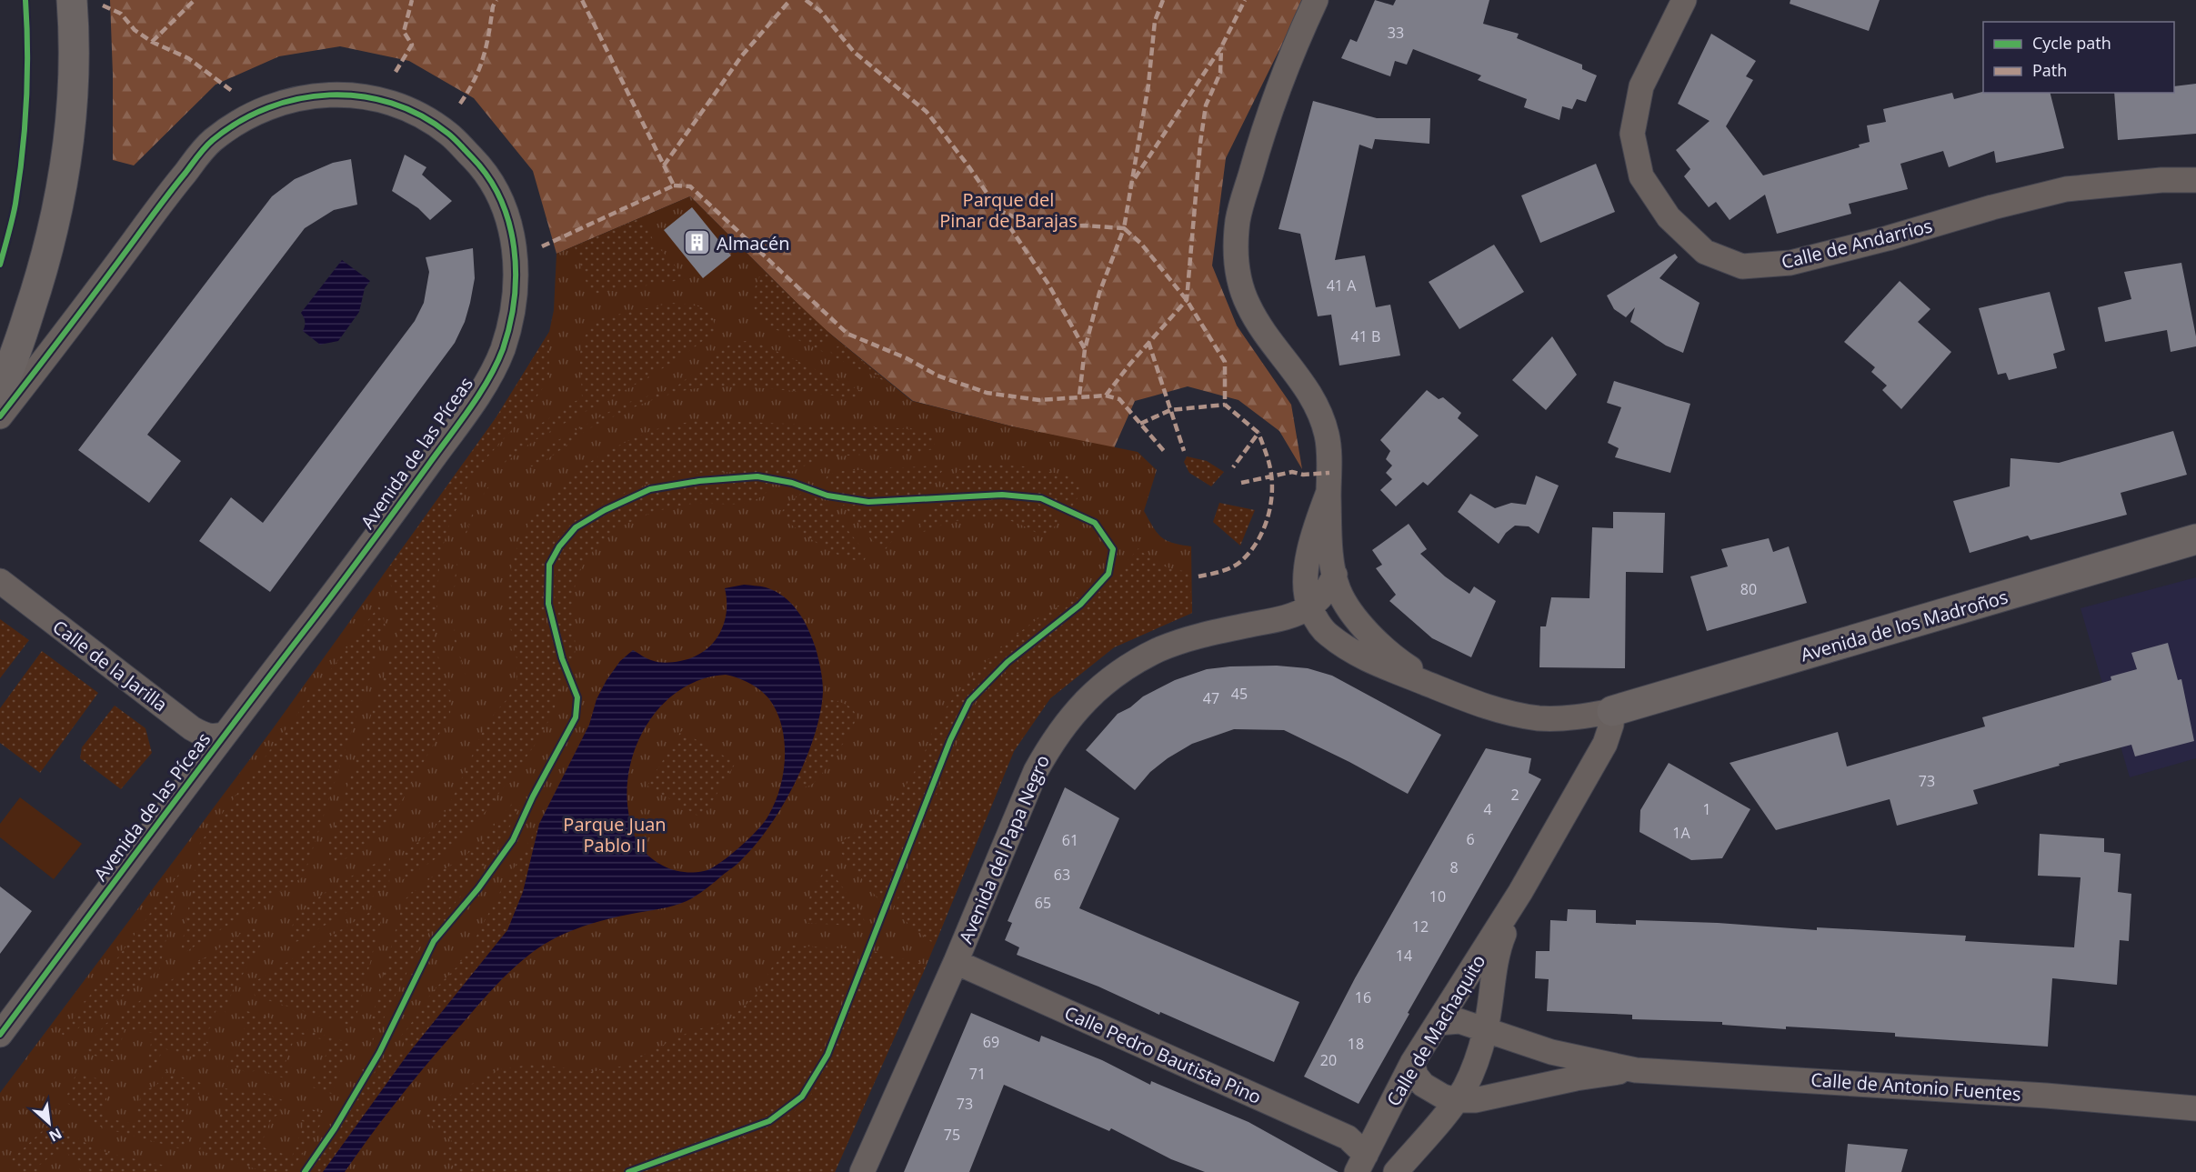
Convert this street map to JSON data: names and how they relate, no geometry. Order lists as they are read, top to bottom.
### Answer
{
  "streets": {
    "street": [
      "Calle de Andarrios",
      "Avenida de las Píceas",
      "Avenida de los Madroños",
      "Calle de la Jarilla",
      "Avenida del Papa Negro",
      "Calle de Machaquito",
      "Calle Pedro Bautista Pino",
      "Calle de Antonio Fuentes"
    ]
  },
  "crossings": [
    ["Avenida de las Píceas", "Calle de la Jarilla"],
    ["Avenida de los Madroños", "Calle de Machaquito"],
    ["Avenida del Papa Negro", "Calle Pedro Bautista Pino"],
    ["Calle de Machaquito", "Calle Pedro Bautista Pino"],
    ["Calle de Machaquito", "Calle de Antonio Fuentes"]
  ],
  "parks": ["Parque del Pinar de Barajas", "Parque Juan Pablo II"],
  "places": {
    "building": ["Almacén"]
  },
  "house_numbers": [
    "33",
    "41 A",
    "41 B",
    "80",
    "45",
    "47",
    "73",
    "2",
    "4",
    "1",
    "1A",
    "6",
    "61",
    "8",
    "63",
    "10",
    "65",
    "12",
    "14",
    "16",
    "69",
    "18",
    "20",
    "71",
    "73",
    "75"
  ],
  "legend": ["Cycle path", "Path"],
  "north": "bottom right"
}
